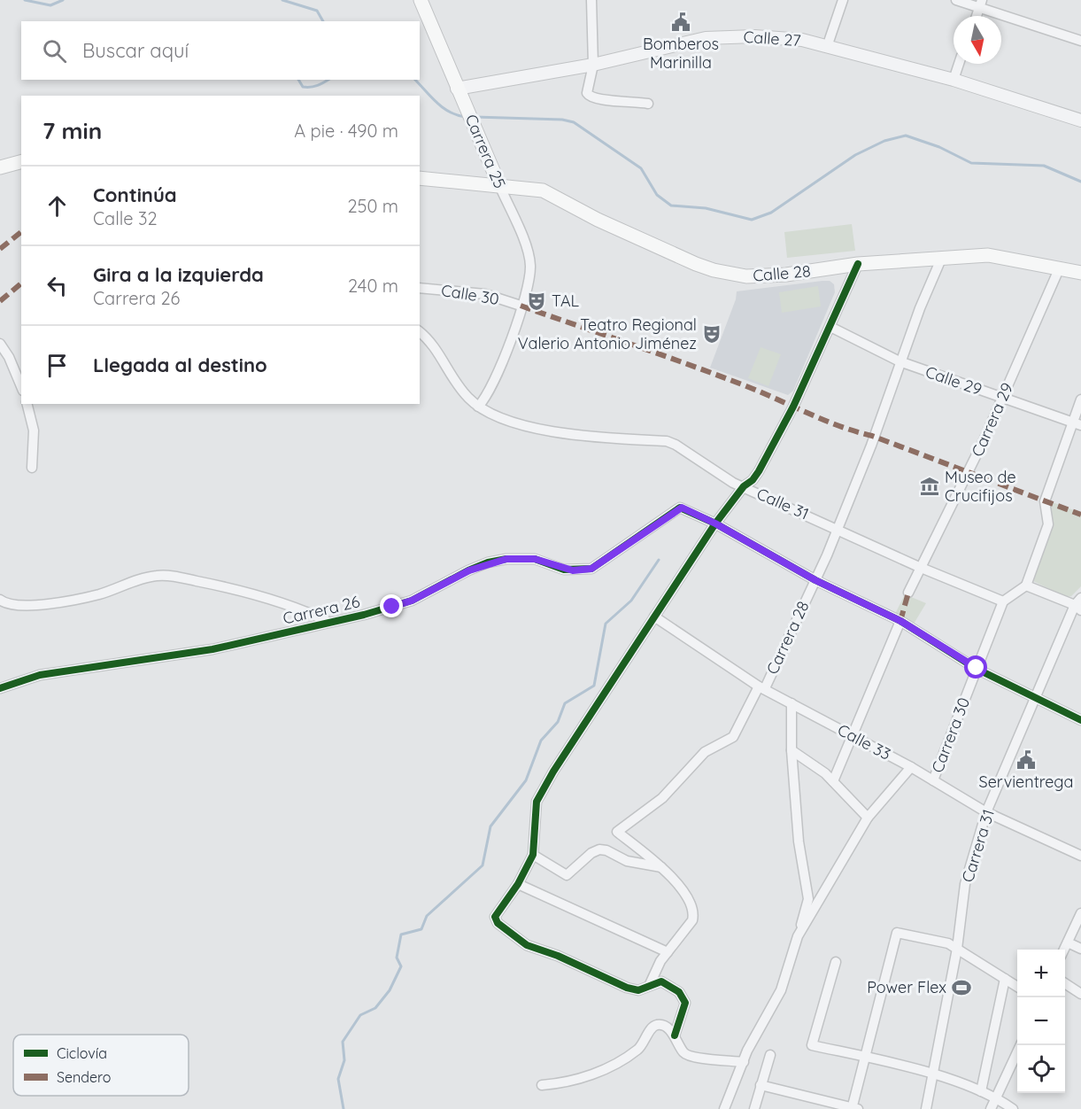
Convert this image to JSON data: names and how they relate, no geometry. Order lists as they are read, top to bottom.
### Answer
{
  "streets": {
    "main road": ["Carrera 25", "Calle 28"],
    "street": [
      "Calle 27",
      "Calle 30",
      "Calle 29",
      "Carrera 29",
      "Calle 31",
      "Carrera 26",
      "Carrera 28",
      "Carrera 30",
      "Calle 33",
      "Carrera 31"
    ]
  },
  "crossings": [
    ["Calle 27", "Carrera 25"],
    ["Carrera 25", "Calle 28"],
    ["Carrera 25", "Calle 30"],
    ["Carrera 25", "Calle 31"],
    ["Calle 28", "Carrera 29"],
    ["Calle 28", "Carrera 28"],
    ["Calle 29", "Carrera 29"],
    ["Calle 29", "Carrera 28"],
    ["Carrera 29", "Calle 31"],
    ["Calle 31", "Carrera 28"],
    ["Calle 31", "Carrera 30"],
    ["Carrera 28", "Calle 33"],
    ["Carrera 30", "Calle 33"],
    ["Calle 33", "Carrera 31"]
  ],
  "places": {
    "public building": ["Bomberos Marinilla", "Servientrega"],
    "theatre": ["TAL", "Teatro Regional Valerio Antonio Jiménez"],
    "museum": ["Museo de Crucifijos"],
    "sports": ["Power Flex"]
  },
  "legend": ["Ciclovía", "Sendero"],
  "north": "bottom",
  "page": {
    "search": "Buscar aquí",
    "heading": ["7 min", "A pie · 490 m"],
    "list": [
      ["Continúa", "Calle 32", "250 m"],
      ["Gira a la izquierda", "Carrera 26", "240 m"],
      "Llegada al destino"
    ],
    "map_buttons": ["+", "−"]
  }
}
